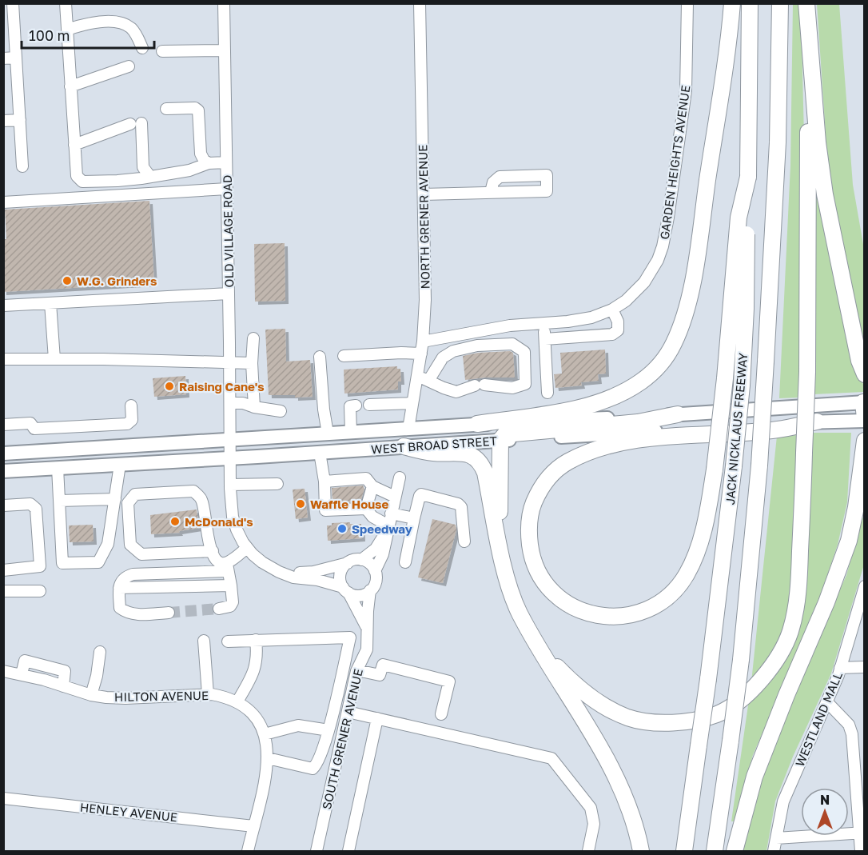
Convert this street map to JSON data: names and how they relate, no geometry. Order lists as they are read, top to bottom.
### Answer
{
  "streets": {
    "highway": ["JACK NICKLAUS FREEWAY"],
    "main road": ["WEST BROAD STREET"],
    "street": [
      "GARDEN HEIGHTS AVENUE",
      "NORTH GRENER AVENUE",
      "OLD VILLAGE ROAD",
      "HILTON AVENUE",
      "WESTLAND MALL",
      "SOUTH GRENER AVENUE",
      "HENLEY AVENUE"
    ]
  },
  "crossings": [
    ["GARDEN HEIGHTS AVENUE", "NORTH GRENER AVENUE"],
    ["NORTH GRENER AVENUE", "WEST BROAD STREET"],
    ["OLD VILLAGE ROAD", "WEST BROAD STREET"]
  ],
  "places": [
    "W.G. Grinders",
    "Raising Cane's",
    "Waffle House",
    "McDonald's",
    "Speedway"
  ],
  "scale_bar": "100 m",
  "north": "top"
}
